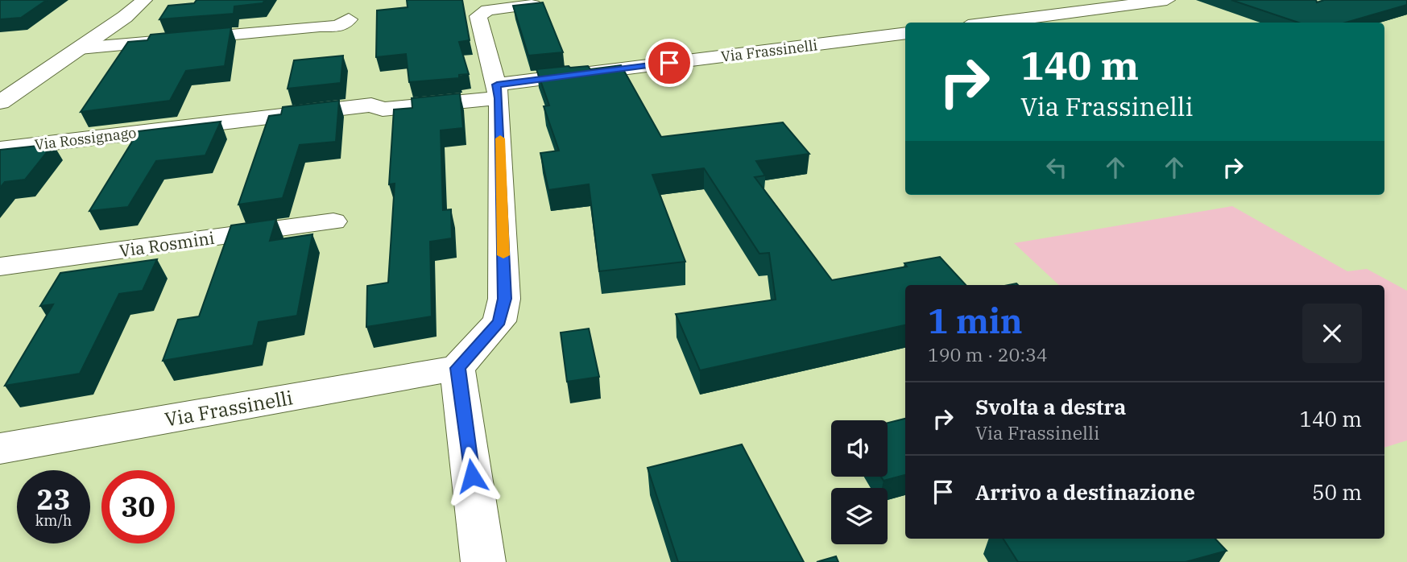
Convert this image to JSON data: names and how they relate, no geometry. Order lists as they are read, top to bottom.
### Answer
{
  "streets": {
    "street": ["Via Frassinelli", "Via Rossignago", "Via Rosmini"]
  },
  "crossings": [
    ["Via Frassinelli", "Via Rossignago"]
  ],
  "page": {
    "turn": ["140 m", "Via Frassinelli"],
    "heading": ["1 min", "190 m · 20:34"],
    "list": [
      {
        "name": "Svolta a destra",
        "note": "Via Frassinelli",
        "value": "140 m"
      },
      {
        "name": "Arrivo a destinazione",
        "value": "50 m"
      }
    ],
    "speed": "23 km/h",
    "limit": "30"
  }
}
